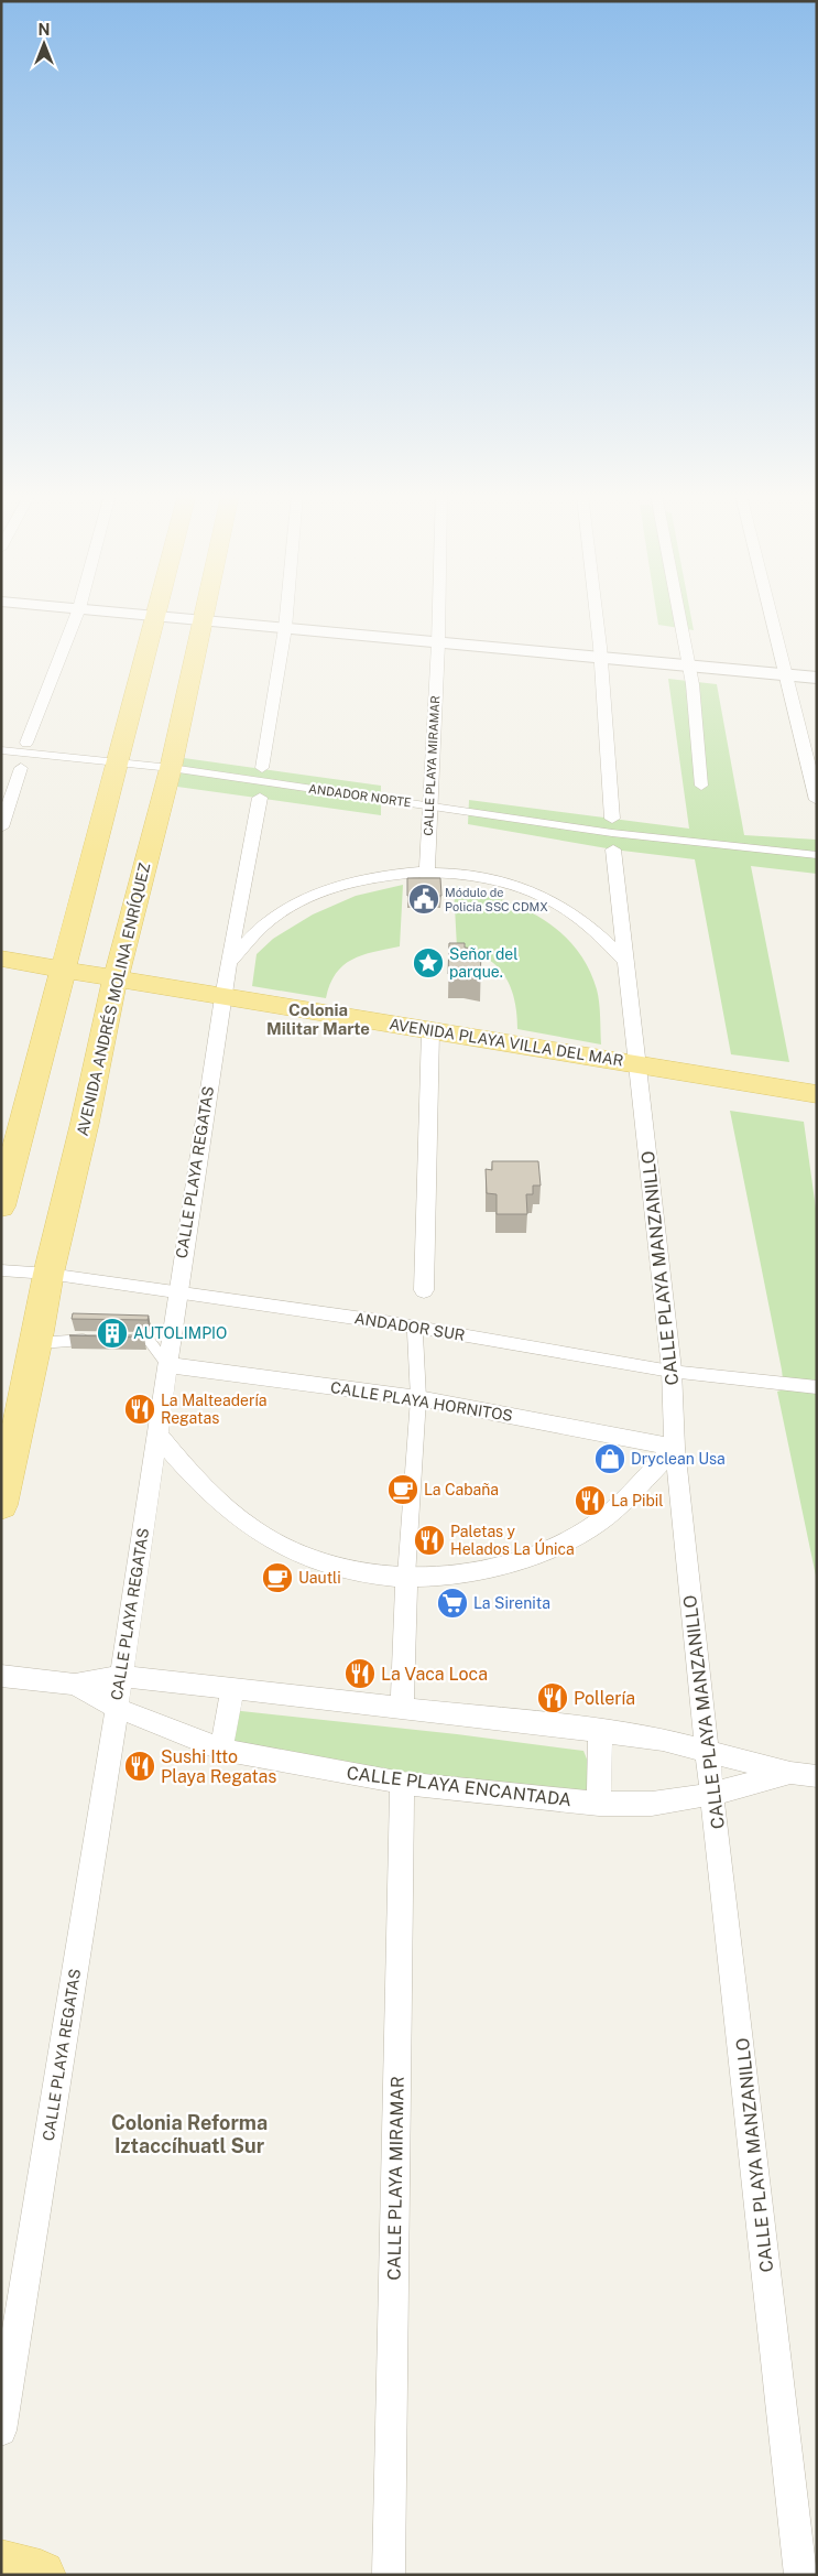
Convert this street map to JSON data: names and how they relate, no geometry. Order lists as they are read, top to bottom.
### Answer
{
  "streets": {
    "main road": ["AVENIDA ANDRÉS MOLINA ENRÍQUEZ", "AVENIDA PLAYA VILLA DEL MAR"],
    "street": [
      "CALLE PLAYA MIRAMAR",
      "ANDADOR NORTE",
      "CALLE PLAYA REGATAS",
      "CALLE PLAYA MANZANILLO",
      "ANDADOR SUR",
      "CALLE PLAYA HORNITOS",
      "CALLE PLAYA ENCANTADA"
    ]
  },
  "crossings": [
    ["CALLE PLAYA MIRAMAR", "ANDADOR NORTE"],
    ["CALLE PLAYA MIRAMAR", "CALLE PLAYA ENCANTADA"],
    ["ANDADOR NORTE", "AVENIDA ANDRÉS MOLINA ENRÍQUEZ"],
    ["AVENIDA ANDRÉS MOLINA ENRÍQUEZ", "AVENIDA PLAYA VILLA DEL MAR"],
    ["AVENIDA ANDRÉS MOLINA ENRÍQUEZ", "ANDADOR SUR"],
    ["AVENIDA PLAYA VILLA DEL MAR", "CALLE PLAYA REGATAS"],
    ["AVENIDA PLAYA VILLA DEL MAR", "CALLE PLAYA MANZANILLO"],
    ["CALLE PLAYA REGATAS", "ANDADOR SUR"],
    ["CALLE PLAYA REGATAS", "CALLE PLAYA HORNITOS"],
    ["CALLE PLAYA REGATAS", "CALLE PLAYA ENCANTADA"],
    ["CALLE PLAYA MANZANILLO", "ANDADOR SUR"],
    ["CALLE PLAYA MANZANILLO", "CALLE PLAYA HORNITOS"],
    ["CALLE PLAYA MANZANILLO", "CALLE PLAYA ENCANTADA"]
  ],
  "districts": ["Colonia Militar Marte", "Colonia Reforma Iztaccíhuatl Sur"],
  "places": {
    "public building": ["Módulo de Policía SSC CDMX"],
    "place": ["Señor del parque."],
    "building": ["AUTOLIMPIO"],
    "restaurant": [
      "La Malteadería Regatas",
      "La Pibil",
      "Paletas y Helados La Única",
      "La Vaca Loca",
      "Pollería",
      "Sushi Itto Playa Regatas"
    ],
    "shop": ["Dryclean Usa"],
    "cafe": ["La Cabaña", "Uautli"],
    "supermarket": ["La Sirenita"]
  },
  "north": "top"
}
